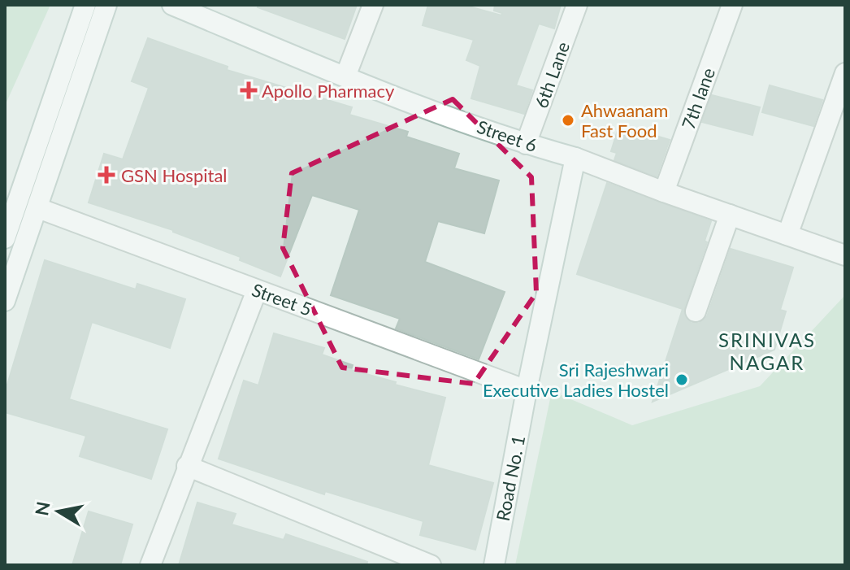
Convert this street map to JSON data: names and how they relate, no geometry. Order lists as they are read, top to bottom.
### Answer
{
  "streets": {
    "street": [
      "6th Lane",
      "7th lane",
      "Street 6",
      "Street 5",
      "Road No. 1"
    ]
  },
  "crossings": [
    ["6th Lane", "Street 6"],
    ["7th lane", "Street 6"],
    ["Street 6", "Road No. 1"],
    ["Street 5", "Road No. 1"]
  ],
  "districts": ["SRINIVAS NAGAR"],
  "places": {
    "health": ["Apollo Pharmacy", "GSN Hospital"],
    "other": ["Ahwaanam Fast Food", "Sri Rajeshwari Executive Ladies Hostel"]
  },
  "north": "left"
}
